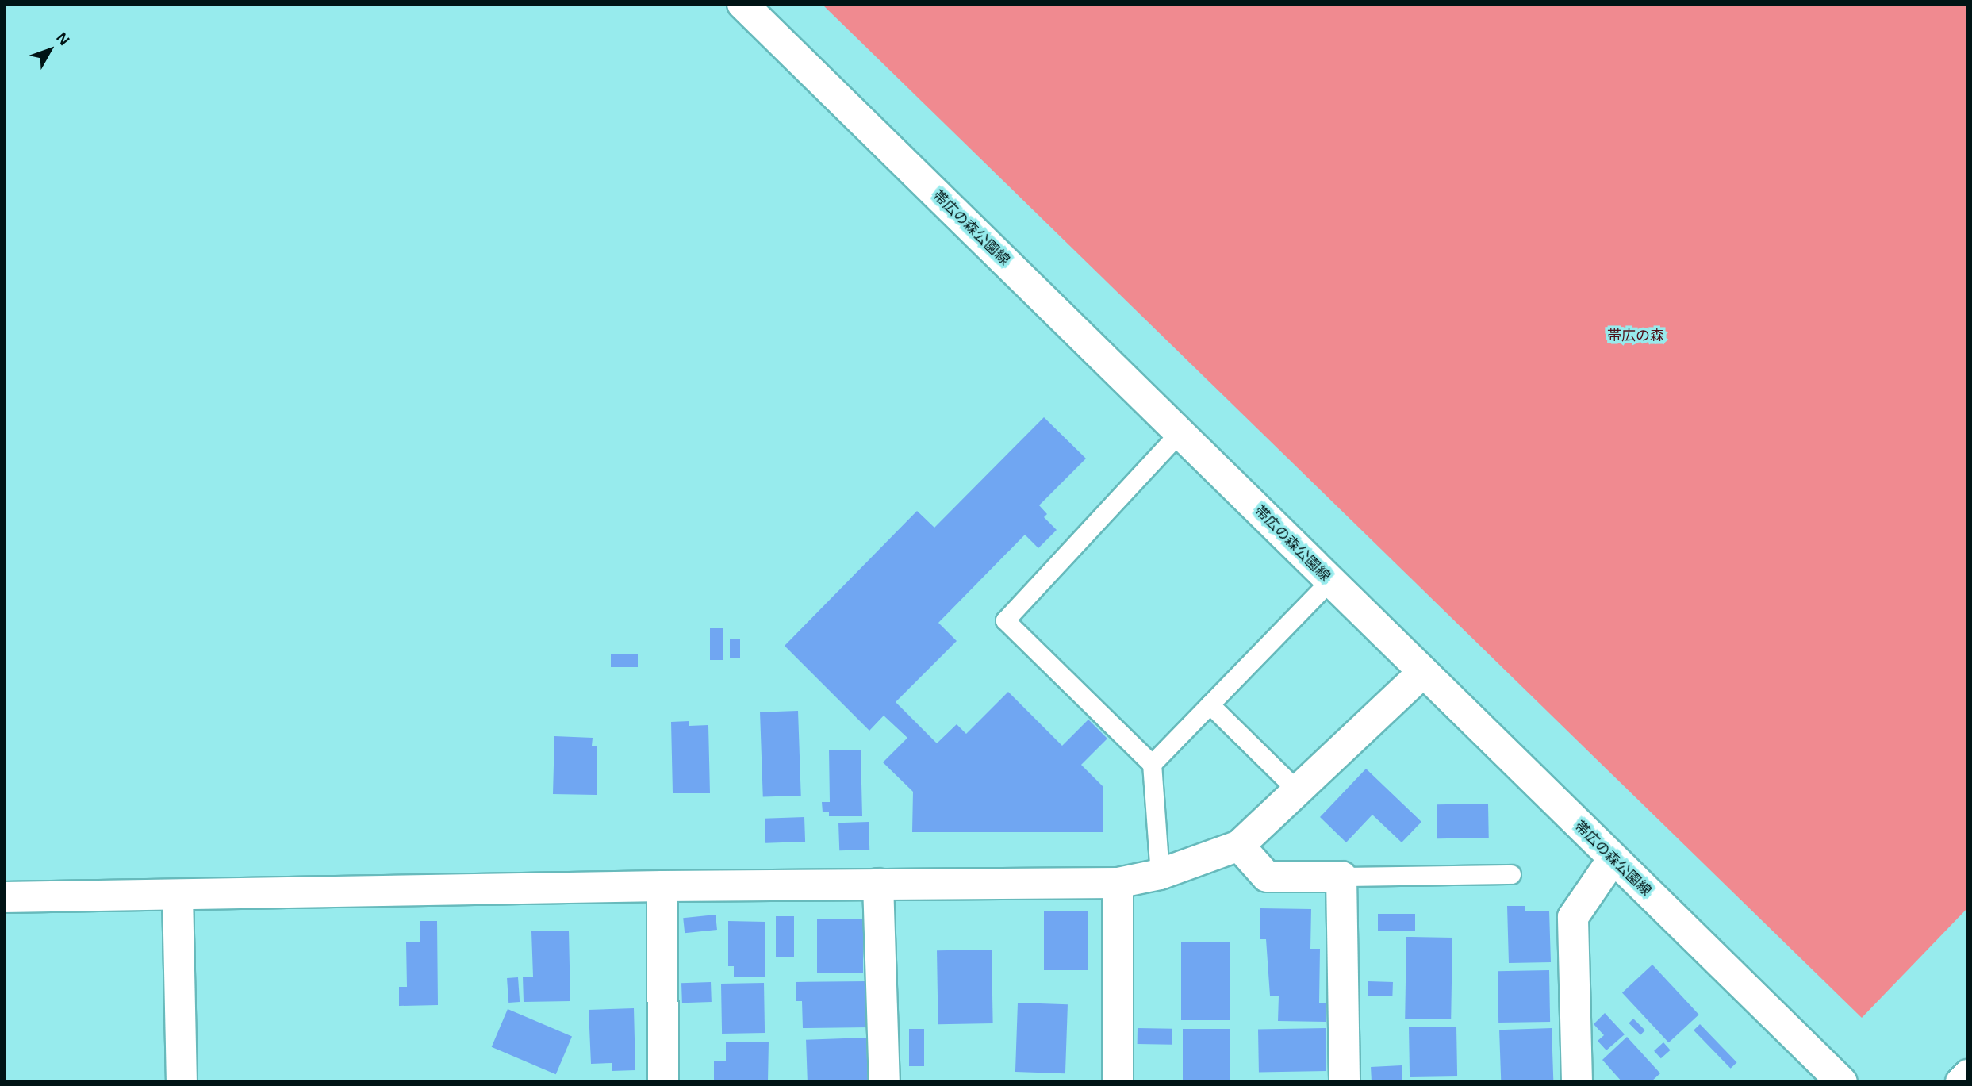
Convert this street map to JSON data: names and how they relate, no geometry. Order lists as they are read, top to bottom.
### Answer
{
  "streets": {
    "street": ["帯広の森公園線"]
  },
  "parks": ["帯広の森"],
  "north": "top right"
}
